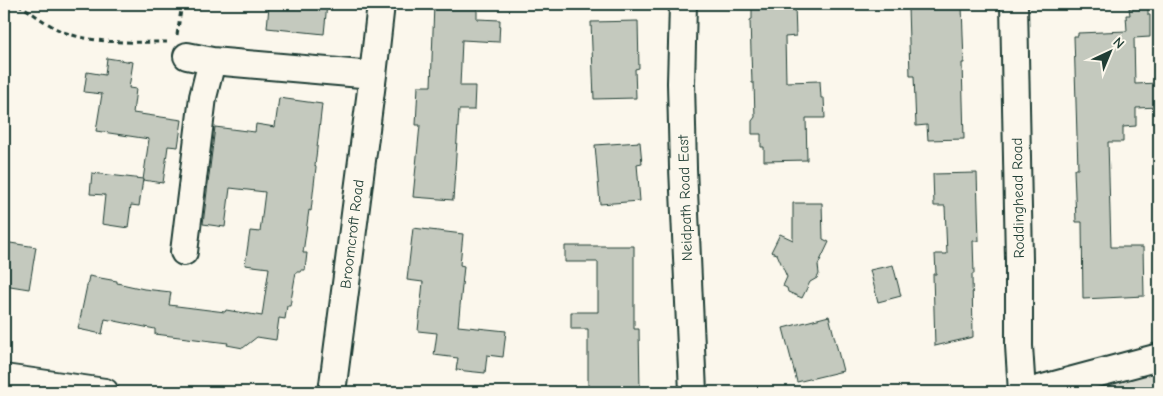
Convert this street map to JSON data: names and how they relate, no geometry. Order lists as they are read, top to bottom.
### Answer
{
  "streets": {
    "street": ["Neidpath Road East", "Roddinghead Road", "Broomcroft Road"]
  },
  "north": "top right"
}
